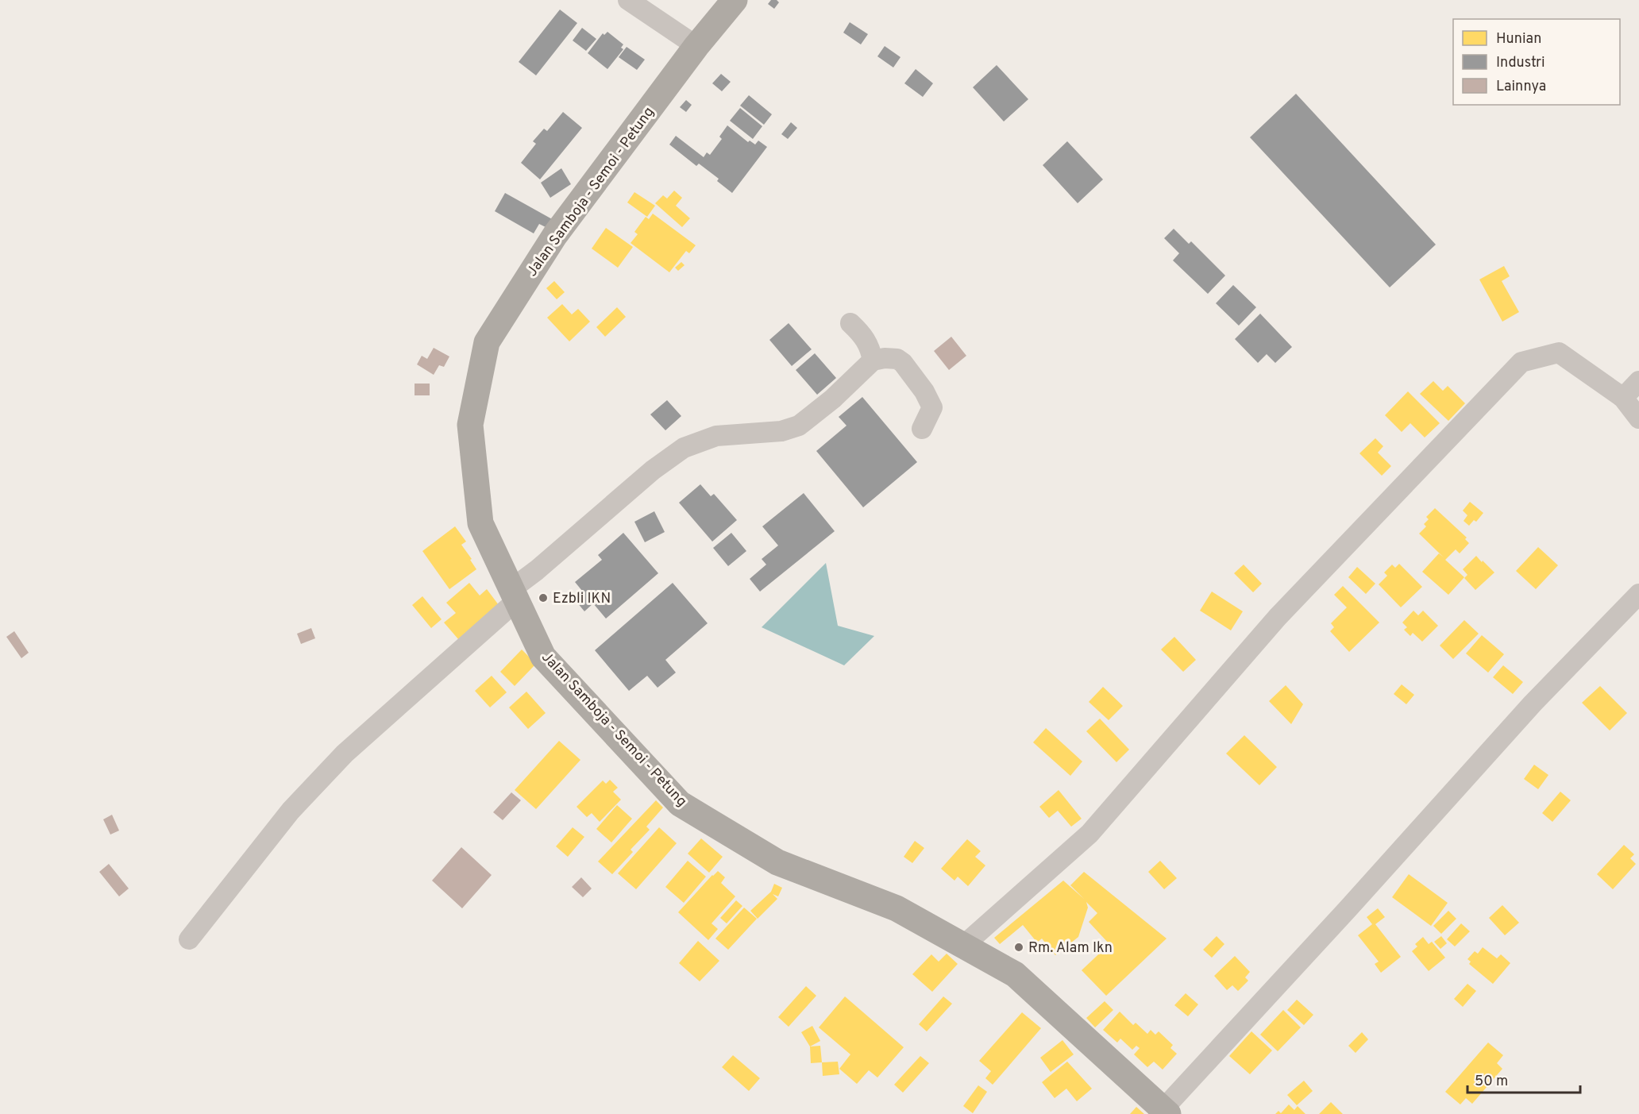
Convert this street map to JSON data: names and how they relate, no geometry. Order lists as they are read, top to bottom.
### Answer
{
  "streets": {
    "highway": ["Jalan Samboja - Semoi - Petung"]
  },
  "places": ["Ezbli IKN", "Rm. Alam Ikn"],
  "legend": ["Hunian", "Industri", "Lainnya"],
  "scale_bar": "50 m"
}
